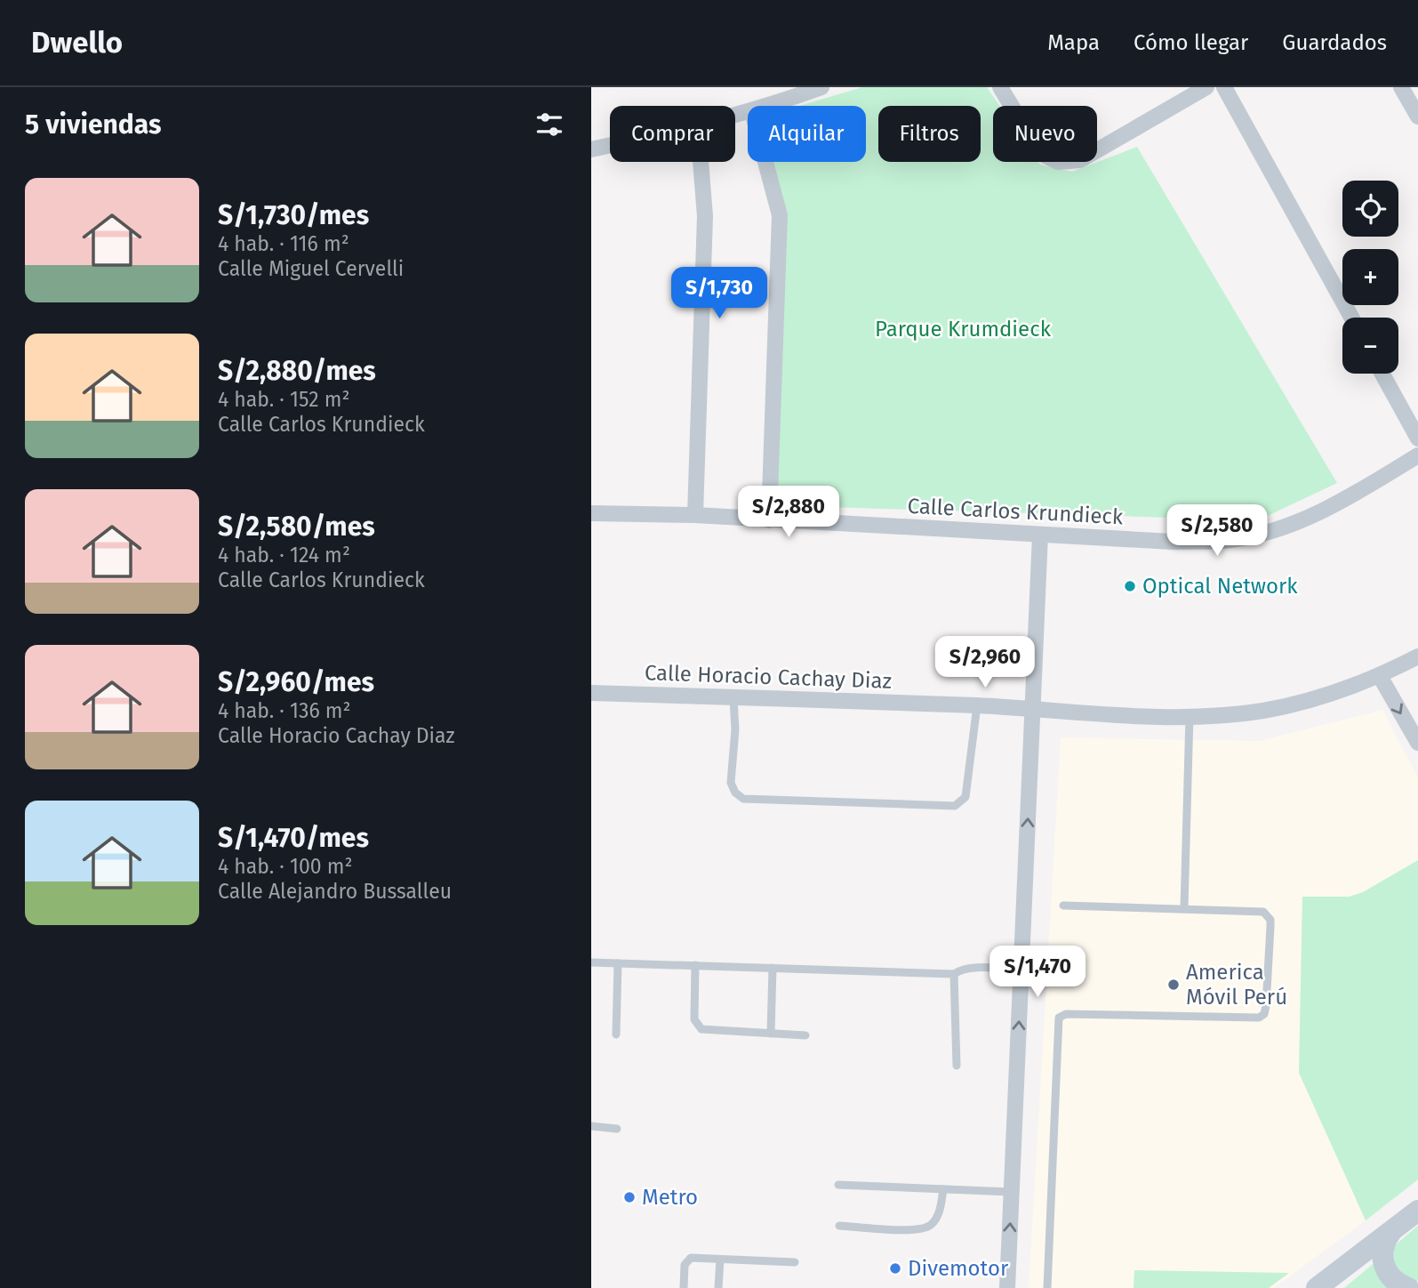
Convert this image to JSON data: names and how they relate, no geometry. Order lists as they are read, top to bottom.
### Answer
{
  "streets": {
    "street": ["Calle Carlos Krundieck", "Calle Horacio Cachay Diaz"]
  },
  "parks": ["Parque Krumdieck"],
  "places": [
    "Optical Network",
    "America Móvil Perú",
    "Metro",
    "Divemotor"
  ],
  "page": {
    "header": "Dwello",
    "nav": ["Mapa", "Cómo llegar", "Guardados"],
    "heading": "5 viviendas",
    "chip": [
      "Comprar",
      "Alquilar",
      "Filtros",
      "Nuevo"
    ],
    "list": [
      {
        "name": "S/1,730/mes",
        "note": "4 hab. · 116 m² · Calle Miguel Cervelli"
      },
      {
        "name": "S/2,880/mes",
        "note": "4 hab. · 152 m² · Calle Carlos Krundieck"
      },
      {
        "name": "S/2,580/mes",
        "note": "4 hab. · 124 m² · Calle Carlos Krundieck"
      },
      {
        "name": "S/2,960/mes",
        "note": "4 hab. · 136 m² · Calle Horacio Cachay Diaz"
      },
      {
        "name": "S/1,470/mes",
        "note": "4 hab. · 100 m² · Calle Alejandro Bussalleu"
      }
    ],
    "map_buttons": ["+", "−"],
    "price": [
      "S/1,730",
      "S/2,880",
      "S/2,580",
      "S/2,960",
      "S/1,470"
    ]
  }
}
